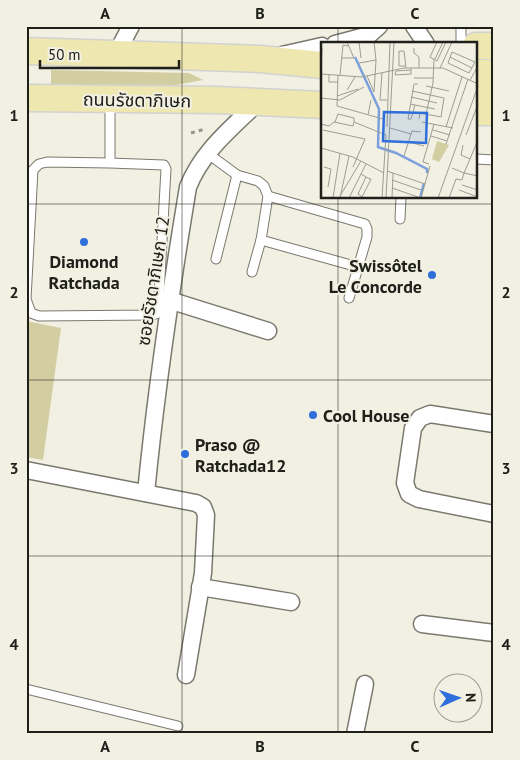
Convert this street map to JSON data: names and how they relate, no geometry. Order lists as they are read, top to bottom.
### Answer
{
  "streets": {
    "main road": ["ถนนรัชดาภิเษก"],
    "street": ["ซอยรัชดาภิเษก 12"]
  },
  "crossings": [
    ["ถนนรัชดาภิเษก", "ซอยรัชดาภิเษก 12"]
  ],
  "places": [
    "Diamond Ratchada",
    "Swissôtel Le Concorde",
    "Cool House",
    "Praso @ Ratchada12"
  ],
  "scale_bar": "50 m",
  "north": "right",
  "grid": {
    "columns": ["A", "B", "C"],
    "rows": [
      "1",
      "2",
      "3",
      "4"
    ]
  }
}
